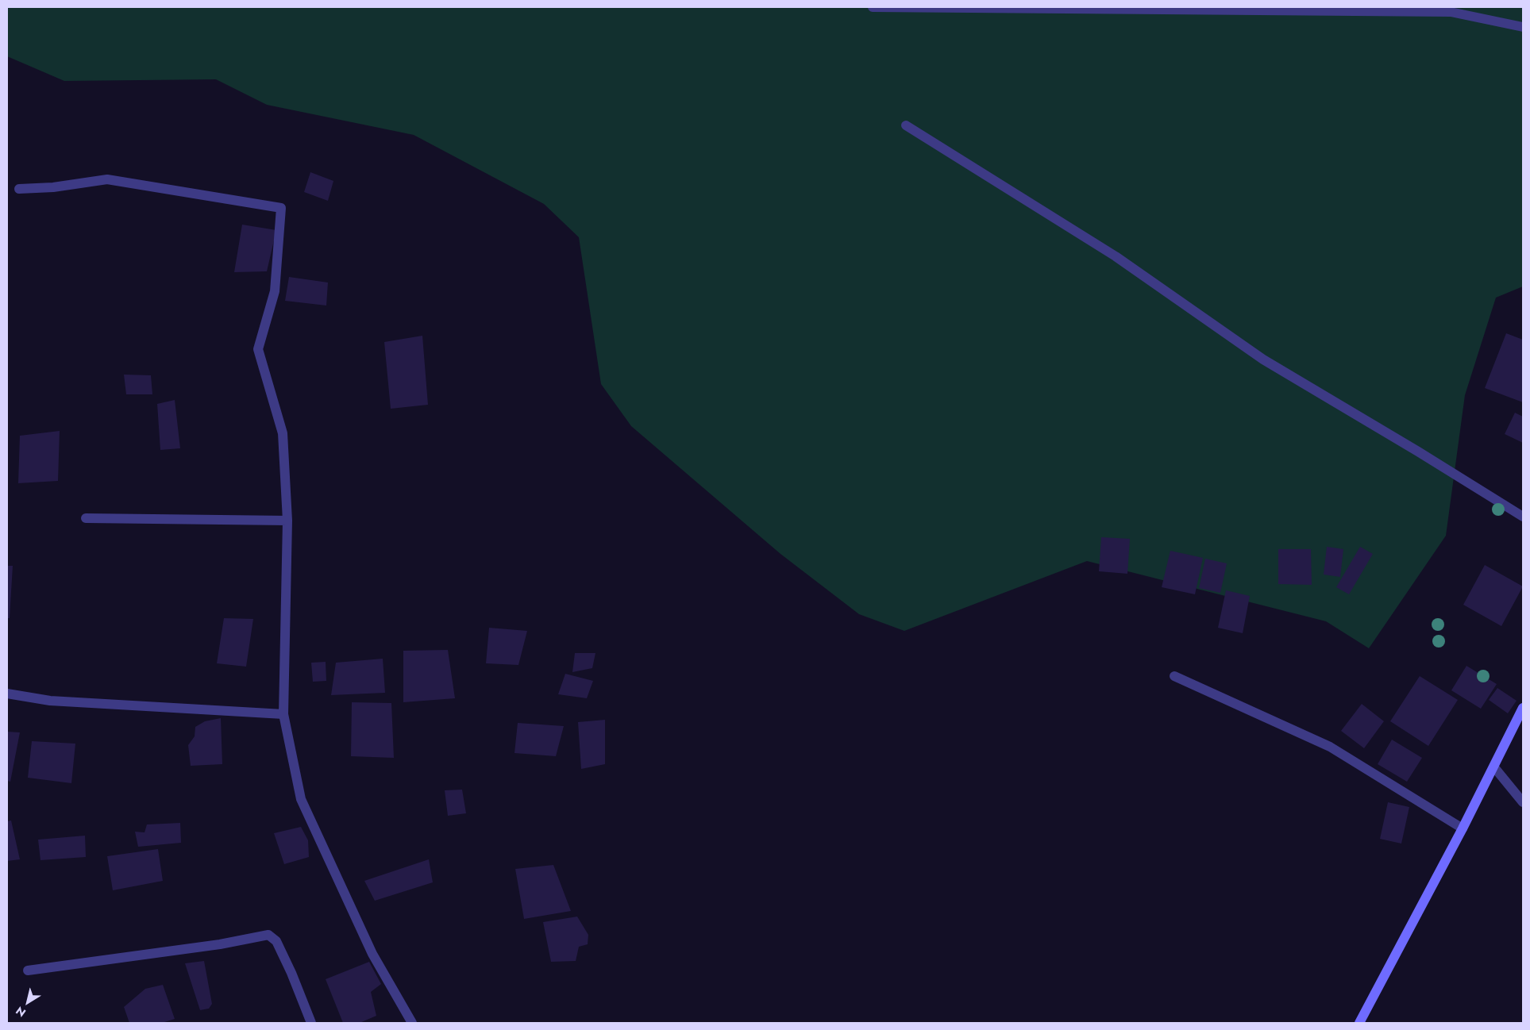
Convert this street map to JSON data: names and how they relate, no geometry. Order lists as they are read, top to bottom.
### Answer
{
  "north": "bottom left"
}
